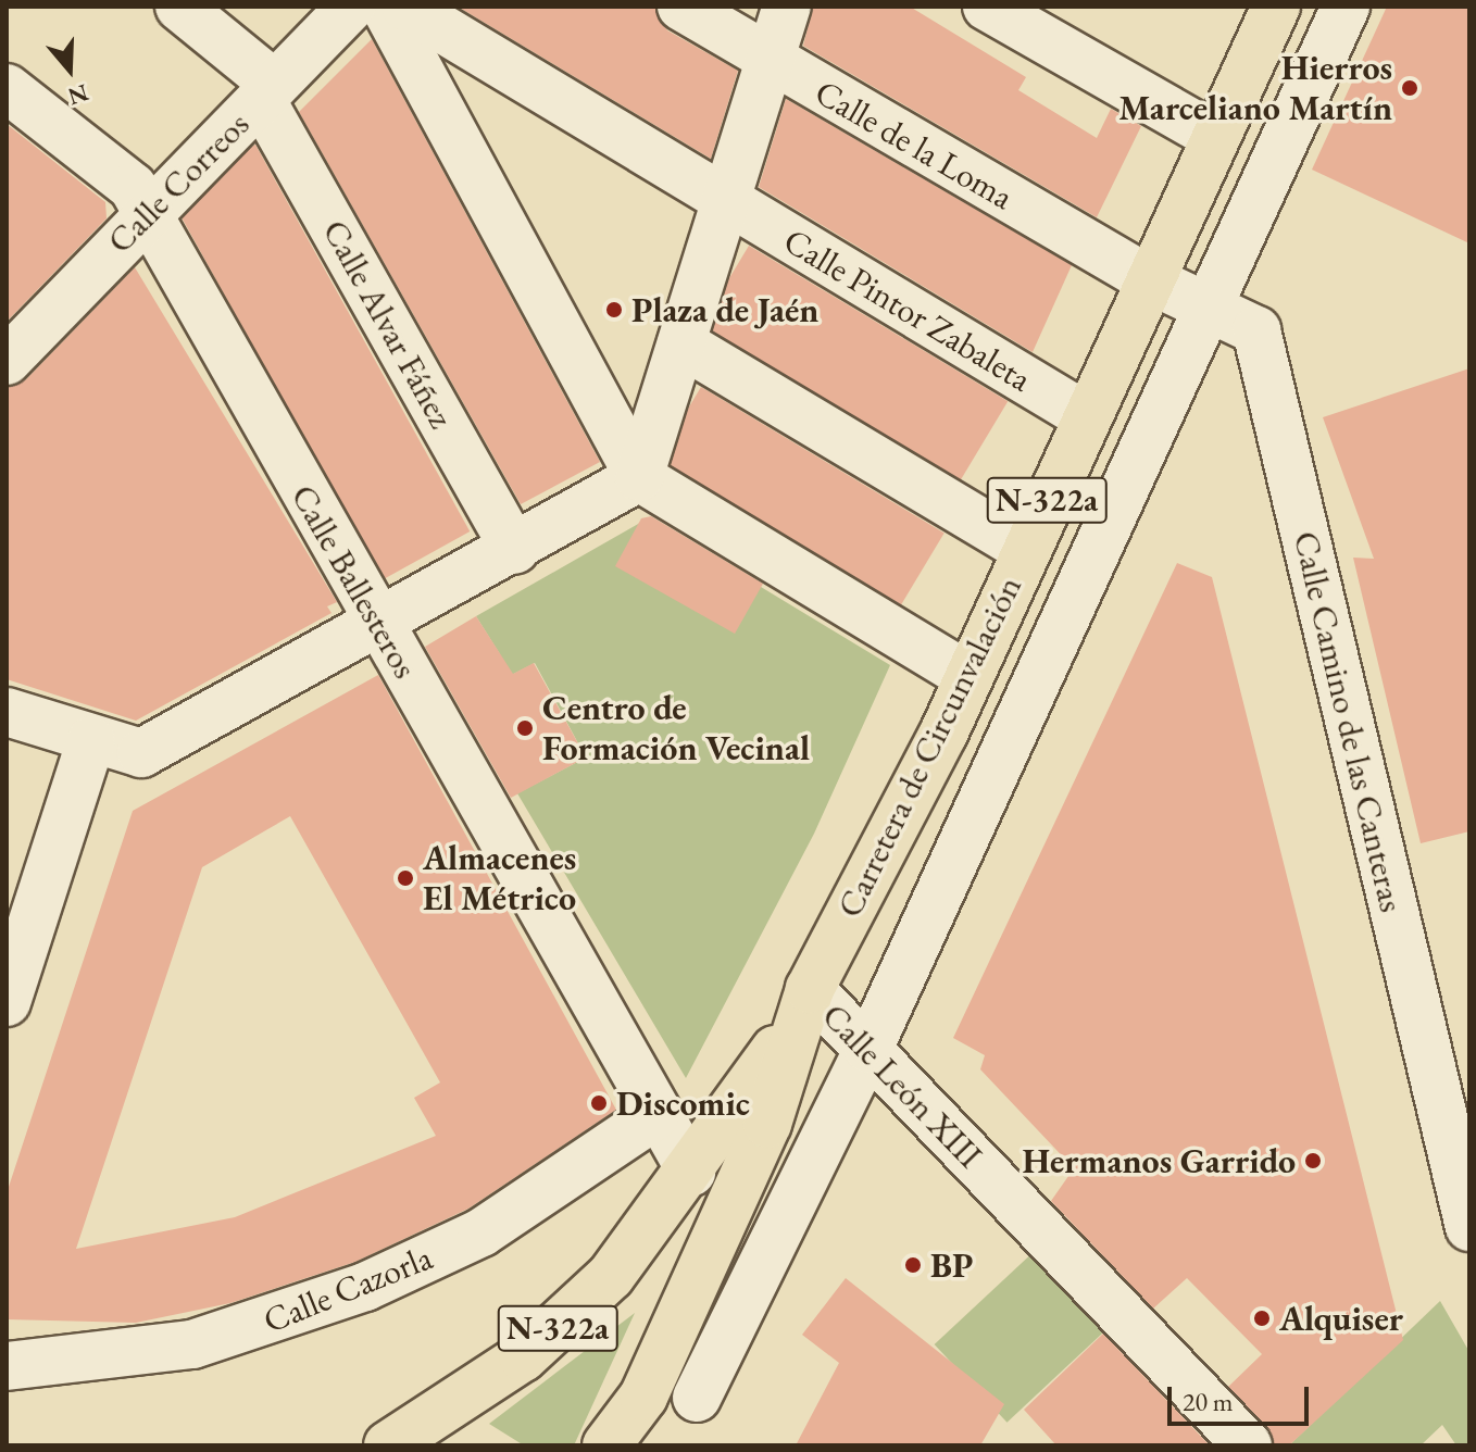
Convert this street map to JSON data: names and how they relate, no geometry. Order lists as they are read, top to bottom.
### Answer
{
  "streets": {
    "main road": ["N-322a", "Carretera de Circunvalación"],
    "street": [
      "Calle de la Loma",
      "Calle Correos",
      "Calle Pintor Zabaleta",
      "Calle Alvar Fáñez",
      "Calle Ballesteros",
      "Calle Camino de las Canteras",
      "Calle León XIII",
      "Calle Cazorla"
    ]
  },
  "crossings": [
    ["Calle de la Loma", "Calle Camino de las Canteras"],
    ["Calle de la Loma", "Carretera de Circunvalación"],
    ["Calle Correos", "Calle Alvar Fáñez"],
    ["Calle Correos", "Calle Ballesteros"],
    ["Calle Pintor Zabaleta", "Carretera de Circunvalación"],
    ["Calle Ballesteros", "Carretera de Circunvalación"],
    ["Calle Ballesteros", "Calle Cazorla"],
    ["Calle Camino de las Canteras", "Carretera de Circunvalación"],
    ["Carretera de Circunvalación", "Calle León XIII"]
  ],
  "places": [
    "Hierros Marceliano Martín",
    "Plaza de Jaén",
    "Centro de Formación Vecinal",
    "Almacenes El Métrico",
    "Discomic",
    "Hermanos Garrido",
    "BP",
    "Alquiser"
  ],
  "scale_bar": "20 m",
  "north": "bottom"
}
